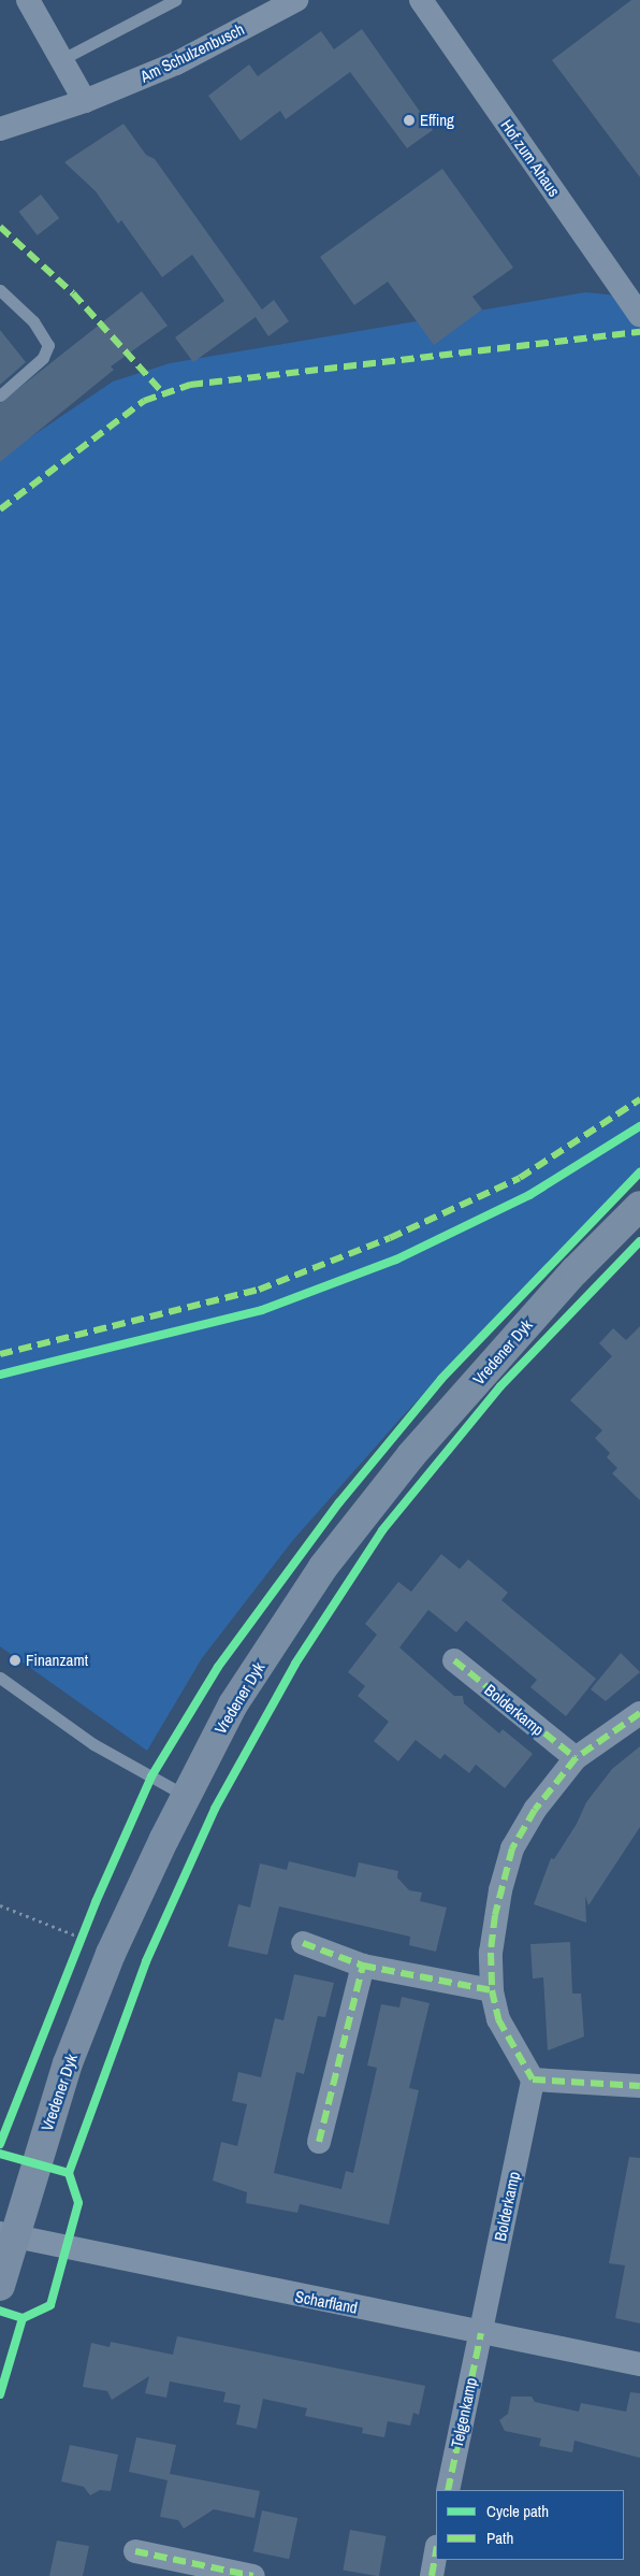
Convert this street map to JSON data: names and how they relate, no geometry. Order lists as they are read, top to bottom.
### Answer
{
  "streets": {
    "main road": ["Vredener Dyk"],
    "street": [
      "Am Schulzenbusch",
      "Hof zum Ahaus",
      "Bolderkamp",
      "Scharfland",
      "Telgenkamp"
    ]
  },
  "crossings": [
    ["Vredener Dyk", "Scharfland"],
    ["Bolderkamp", "Scharfland"],
    ["Bolderkamp", "Telgenkamp"],
    ["Scharfland", "Telgenkamp"]
  ],
  "places": ["Effing", "Finanzamt"],
  "legend": ["Cycle path", "Path"]
}
